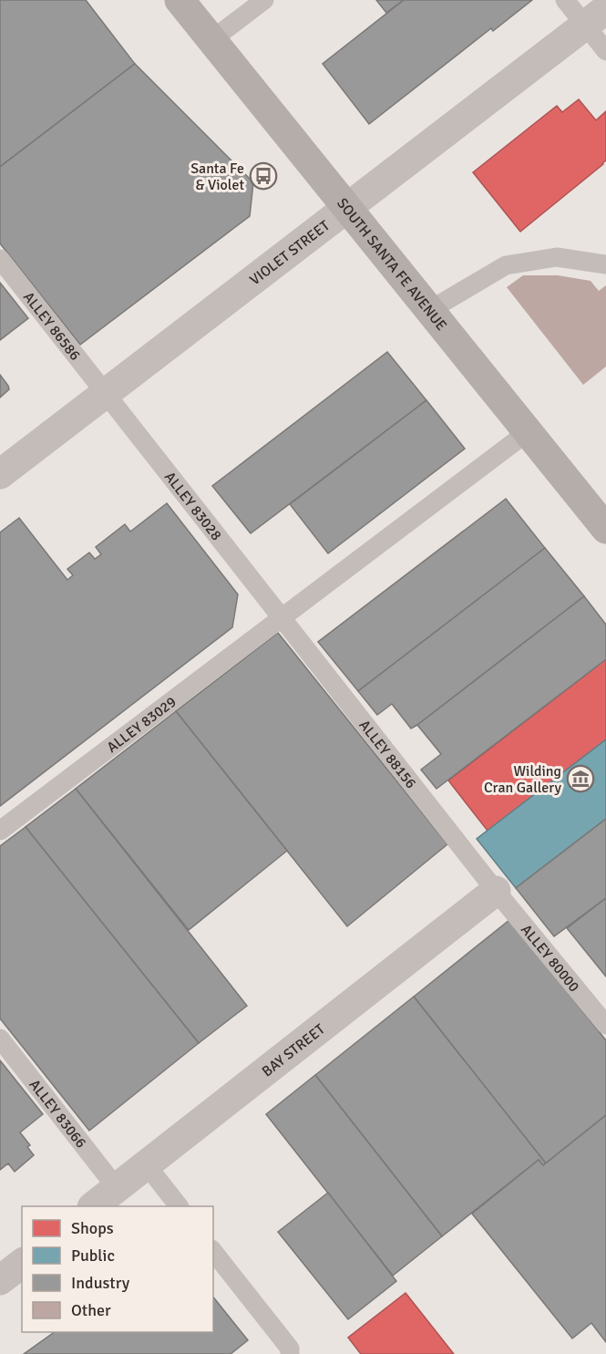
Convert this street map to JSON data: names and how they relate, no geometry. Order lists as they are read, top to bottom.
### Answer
{
  "streets": {
    "main road": ["SOUTH SANTA FE AVENUE"],
    "street": ["VIOLET STREET", "BAY STREET"],
    "lane": [
      "ALLEY 86586",
      "ALLEY 83028",
      "ALLEY 83029",
      "ALLEY 88156",
      "ALLEY 80000",
      "ALLEY 83066"
    ]
  },
  "crossings": [
    ["VIOLET STREET", "SOUTH SANTA FE AVENUE"],
    ["VIOLET STREET", "ALLEY 86586"],
    ["VIOLET STREET", "ALLEY 83028"],
    ["SOUTH SANTA FE AVENUE", "ALLEY 83029"],
    ["ALLEY 86586", "ALLEY 83028"],
    ["ALLEY 83028", "ALLEY 83029"],
    ["ALLEY 83028", "ALLEY 88156"],
    ["ALLEY 83029", "ALLEY 88156"],
    ["ALLEY 88156", "ALLEY 80000"],
    ["ALLEY 88156", "BAY STREET"],
    ["ALLEY 80000", "BAY STREET"],
    ["BAY STREET", "ALLEY 83066"]
  ],
  "places": {
    "bus stop": ["Santa Fe & Violet"],
    "museum": ["Wilding Cran Gallery"]
  },
  "legend": [
    "Shops",
    "Public",
    "Industry",
    "Other"
  ]
}
